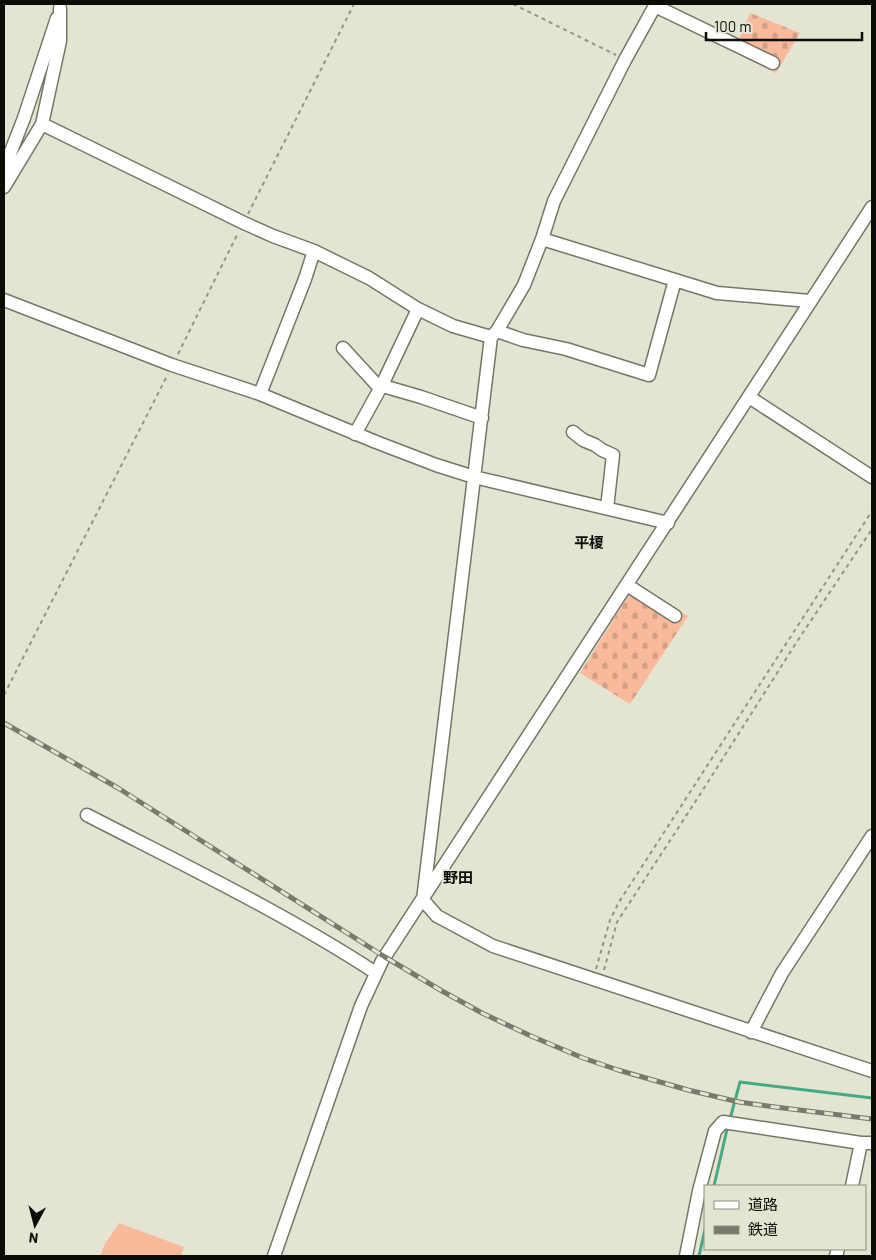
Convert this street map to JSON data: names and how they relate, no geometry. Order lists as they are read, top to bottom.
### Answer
{
  "districts": ["平榎", "野田"],
  "legend": ["道路", "鉄道"],
  "scale_bar": "100 m",
  "north": "bottom"
}
